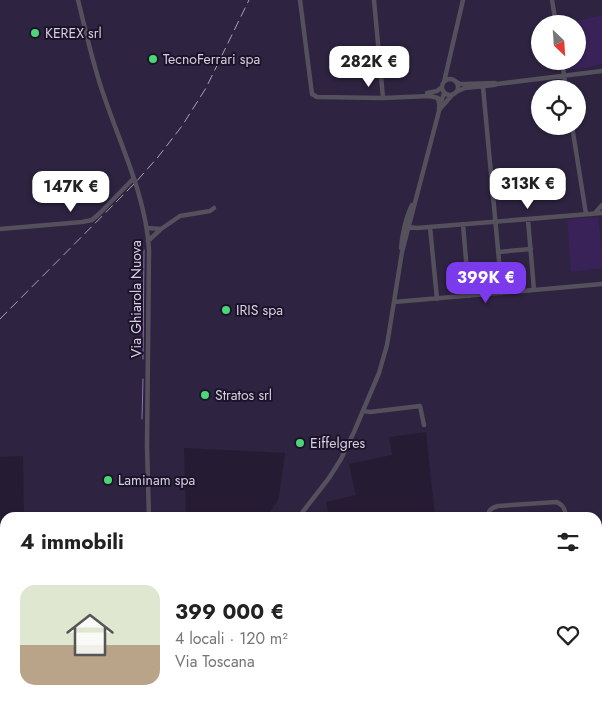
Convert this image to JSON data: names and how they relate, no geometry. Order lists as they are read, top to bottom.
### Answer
{
  "streets": {
    "street": ["Via Ghiarola Nuova"]
  },
  "places": [
    "KEREX srl",
    "TecnoFerrari spa",
    "IRIS spa",
    "Stratos srl",
    "Eiffelgres",
    "Laminam spa"
  ],
  "north": "bottom right",
  "page": {
    "price": [
      "282K €",
      "313K €",
      "147K €",
      "399K €"
    ],
    "heading": "4 immobili",
    "list": [
      {
        "name": "399 000 €",
        "note": "4 locali · 120 m² · Via Toscana"
      }
    ]
  }
}
